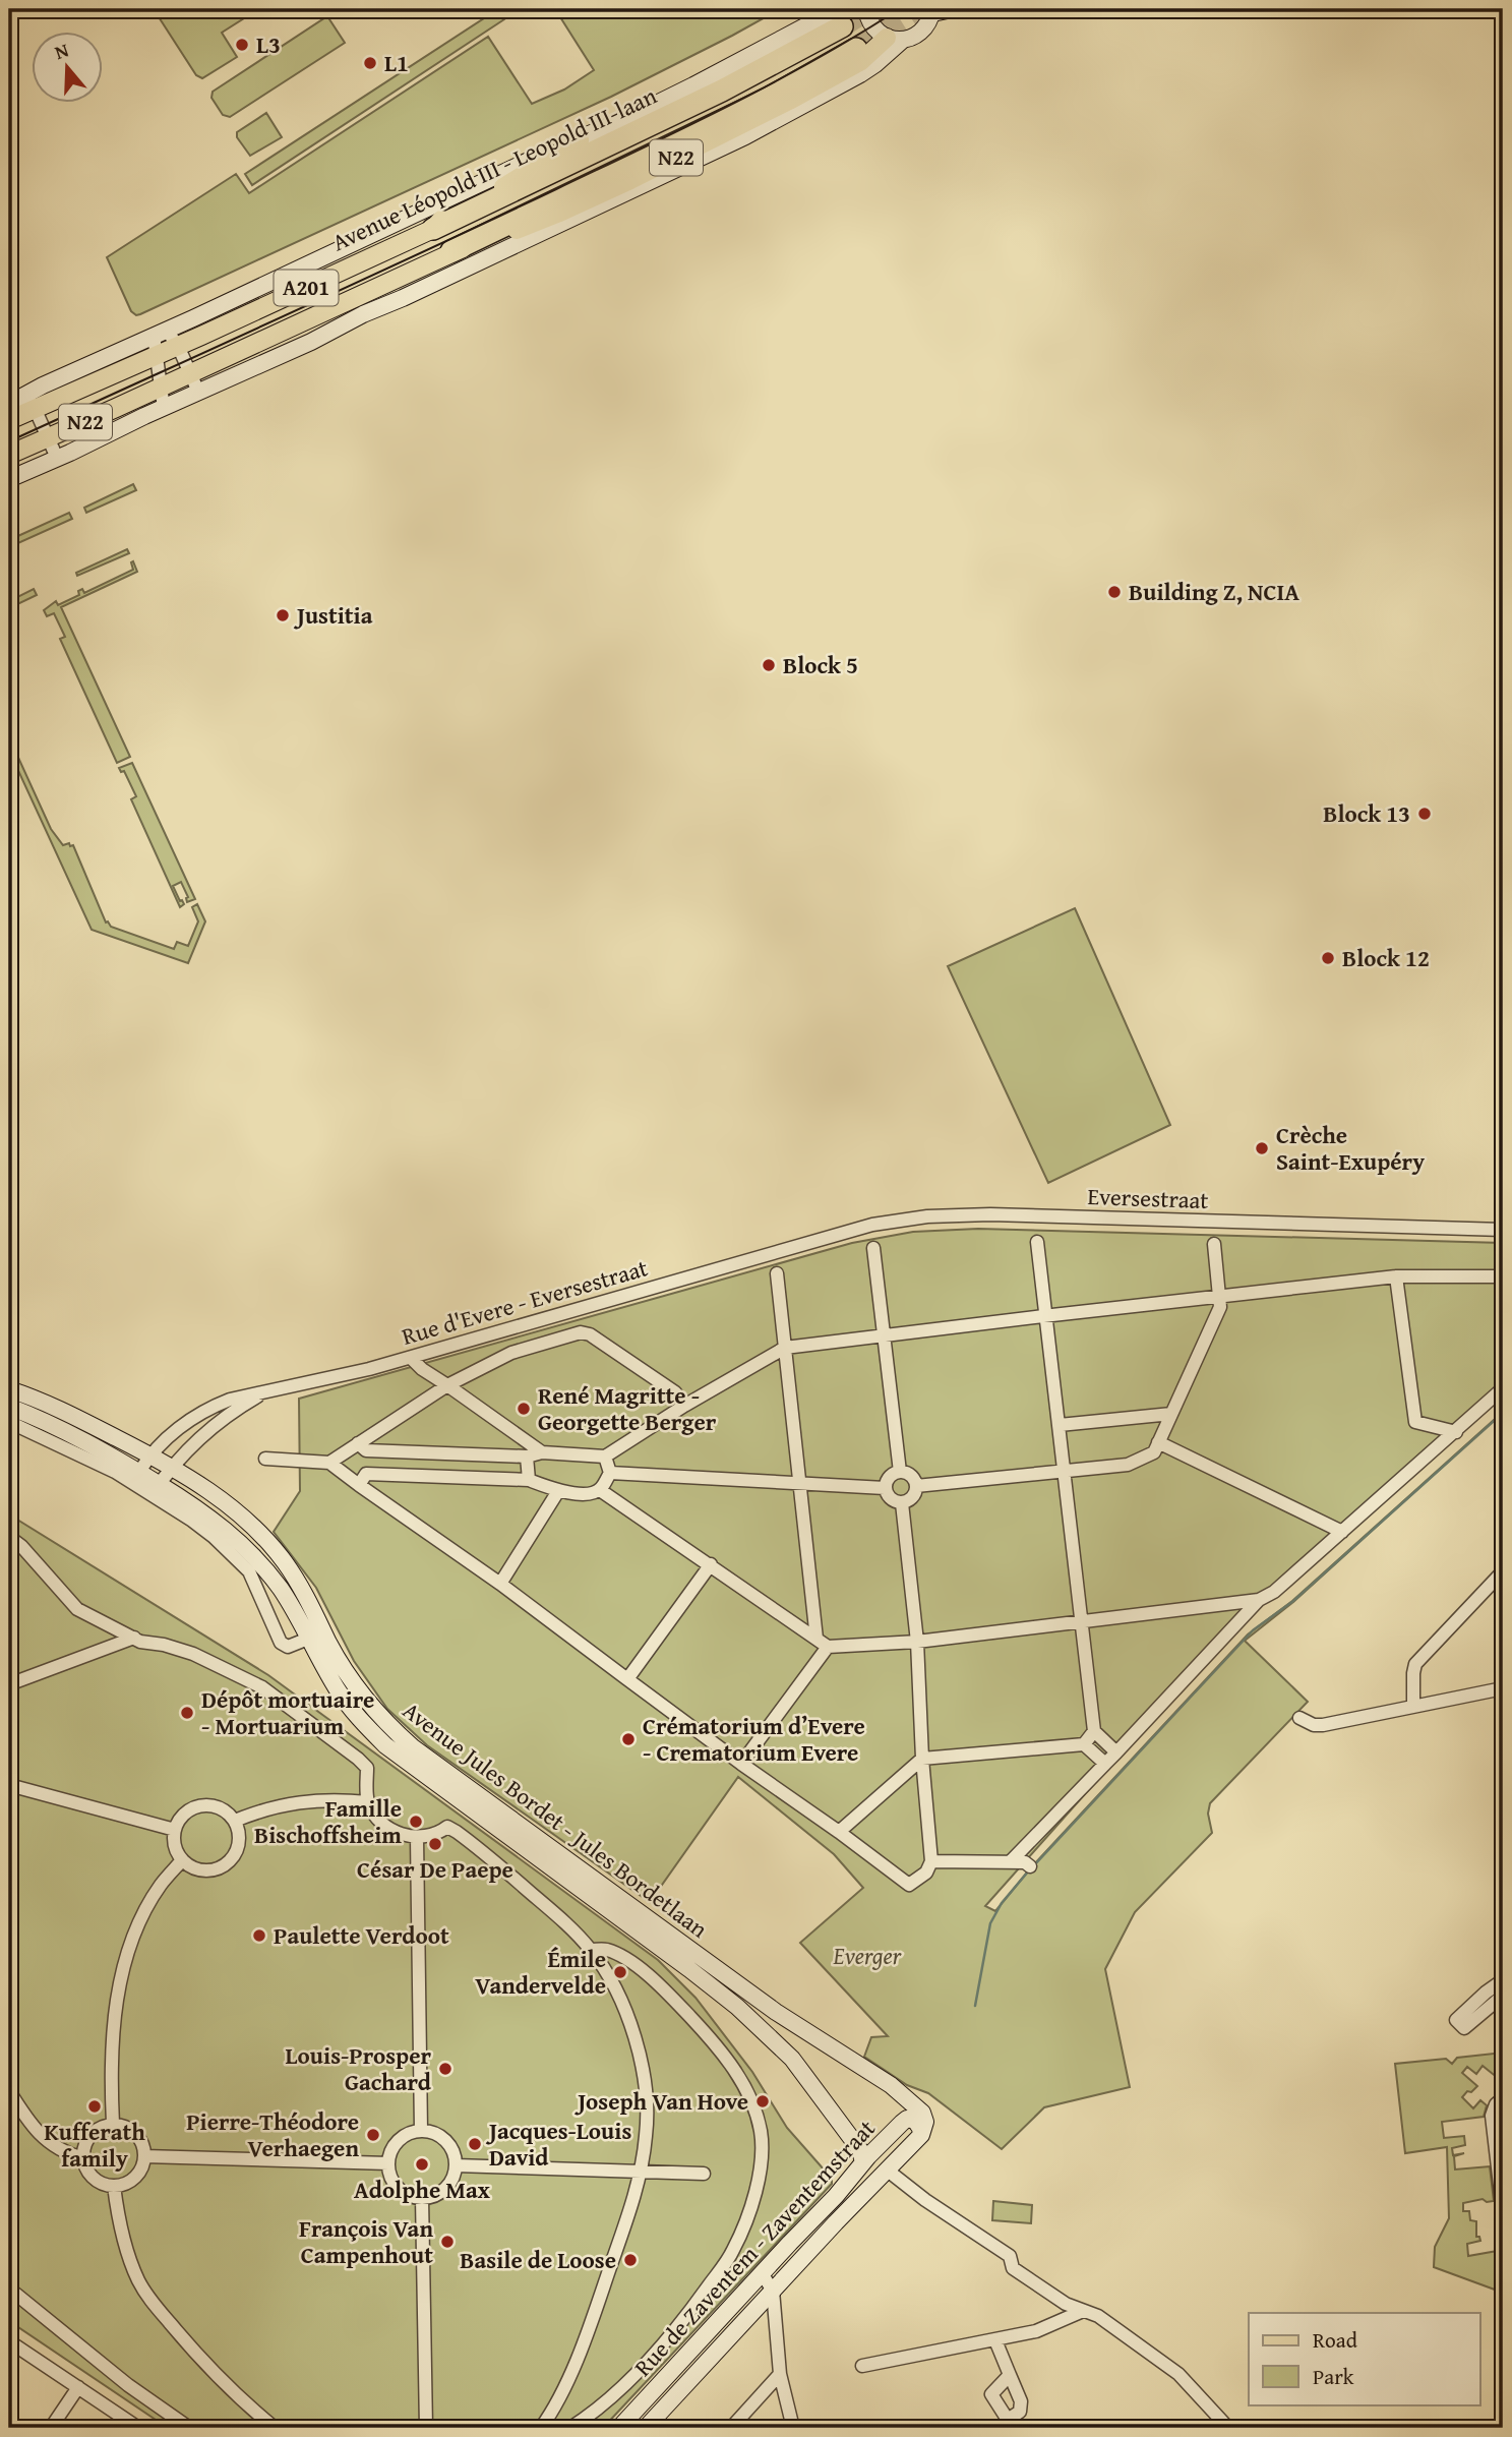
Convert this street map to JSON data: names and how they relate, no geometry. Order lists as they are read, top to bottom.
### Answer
{
  "streets": {
    "highway": ["Avenue Léopold III - Leopold III-laan", "A201"],
    "main road": ["N22", "Avenue Jules Bordet - Jules Bordetlaan", "Rue de Zaventem - Zaventemstraat"],
    "street": ["Eversestraat", "Rue d'Evere - Eversestraat"]
  },
  "crossings": [
    ["N22", "A201"],
    ["Eversestraat", "Rue d'Evere - Eversestraat"],
    ["Rue d'Evere - Eversestraat", "Avenue Jules Bordet - Jules Bordetlaan"],
    ["Avenue Jules Bordet - Jules Bordetlaan", "Rue de Zaventem - Zaventemstraat"]
  ],
  "parks": ["Everger"],
  "places": [
    "L3",
    "L1",
    "Building Z, NCIA",
    "Justitia",
    "Block 5",
    "Block 13",
    "Block 12",
    "Crèche Saint-Exupéry",
    "René Magritte - Georgette Berger",
    "Dépôt mortuaire - Mortuarium",
    "Crématorium d’Evere - Crematorium Evere",
    "Famille Bischoffsheim",
    "César De Paepe",
    "Paulette Verdoot",
    "Émile Vandervelde",
    "Louis-Prosper Gachard",
    "Joseph Van Hove",
    "Kufferath family",
    "Pierre-Théodore Verhaegen",
    "Jacques-Louis David",
    "Adolphe Max",
    "François Van Campenhout",
    "Basile de Loose"
  ],
  "legend": ["Road", "Park"],
  "north": "top"
}
